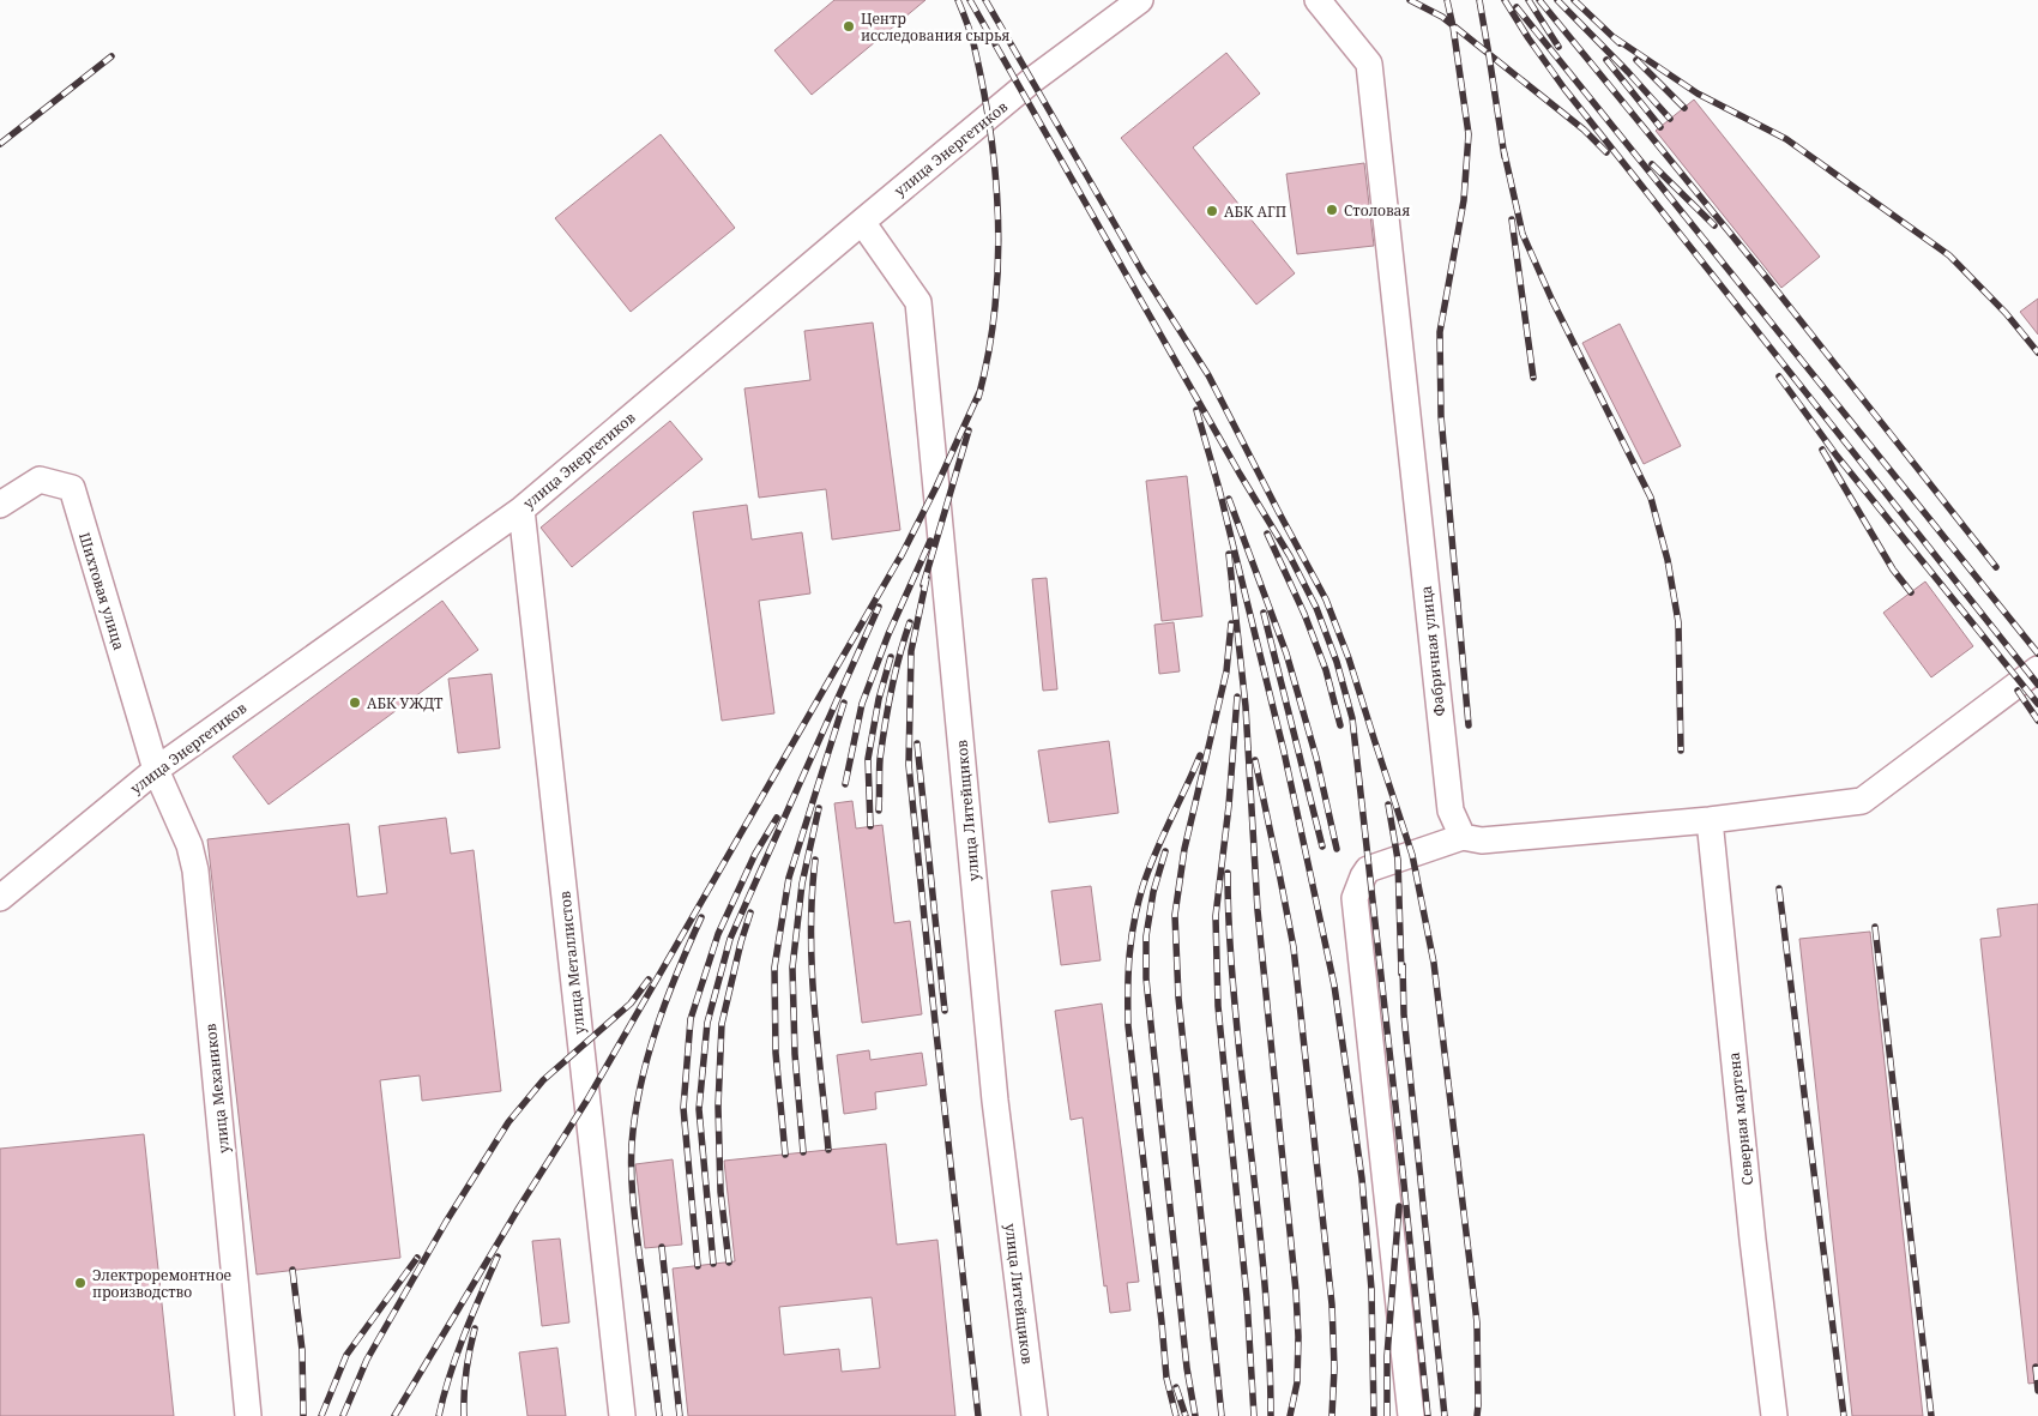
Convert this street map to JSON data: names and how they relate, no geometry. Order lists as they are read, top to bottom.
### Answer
{
  "streets": {
    "street": [
      "улица Энергетиков",
      "Шихтовая улица",
      "Фабричная улица",
      "улица Литейщиков",
      "улица Металлистов",
      "улица Механиков",
      "Северная мартена"
    ]
  },
  "crossings": [
    ["улица Энергетиков", "Шихтовая улица"],
    ["улица Энергетиков", "улица Литейщиков"],
    ["улица Энергетиков", "улица Металлистов"],
    ["улица Энергетиков", "улица Механиков"],
    ["Шихтовая улица", "улица Механиков"]
  ],
  "places": [
    "Центр исследования сырья",
    "Столовая",
    "АБК АГП",
    "АБК УЖДТ",
    "Электроремонтное производство"
  ]
}
